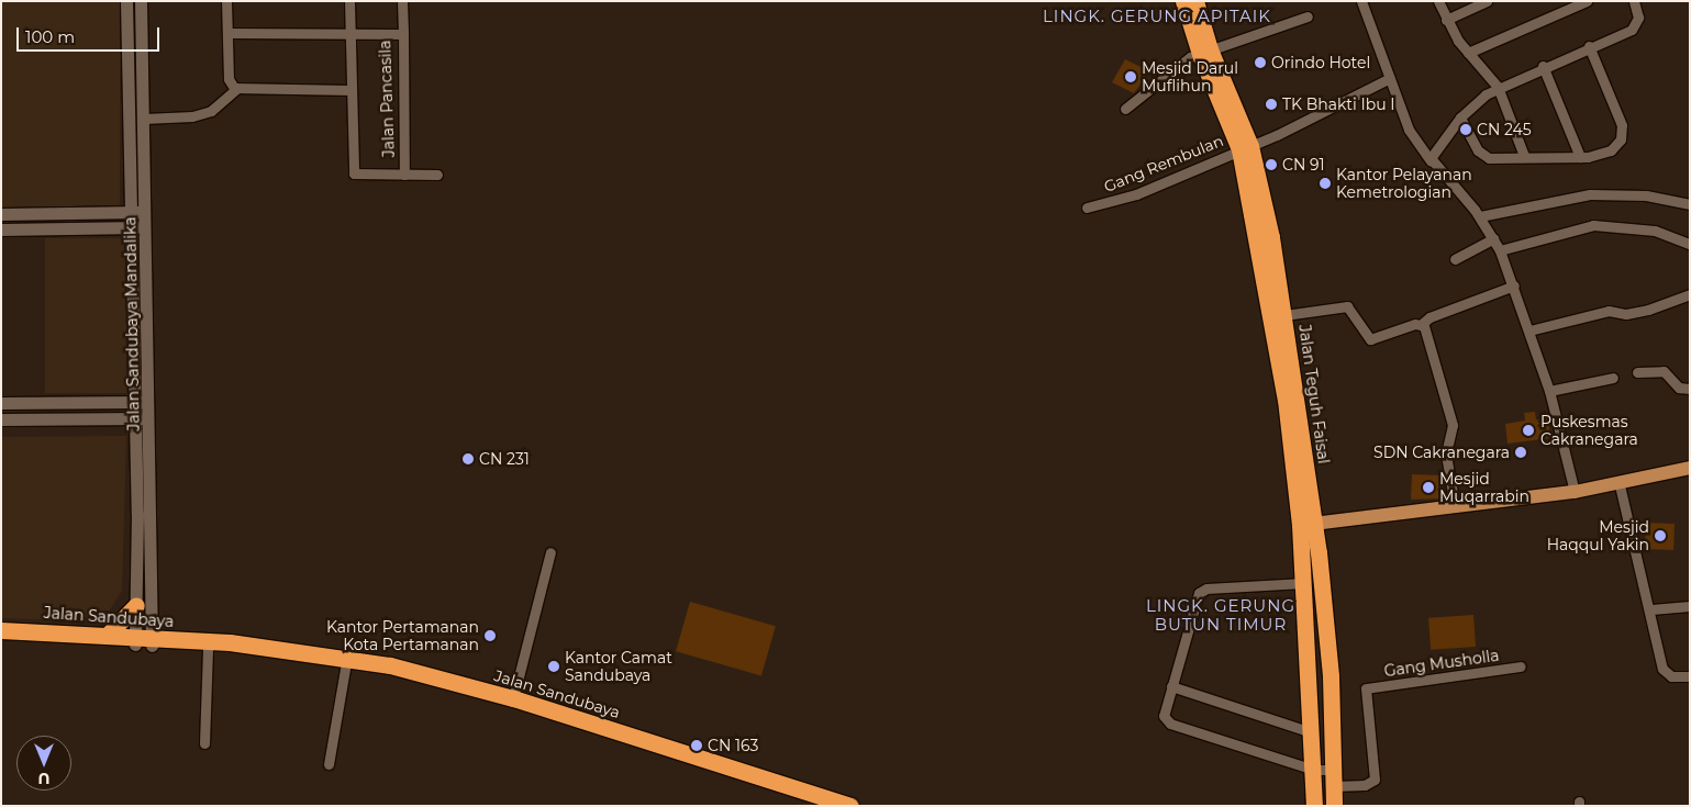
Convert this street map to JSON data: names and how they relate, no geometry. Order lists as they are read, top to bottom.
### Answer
{
  "streets": {
    "highway": ["Jalan Teguh Faisal", "Jalan Sandubaya"],
    "main road": ["Jalan Sandubaya Mandalika"],
    "street": ["Jalan Pancasila", "Gang Rembulan", "Gang Musholla"]
  },
  "crossings": [
    ["Gang Rembulan", "Jalan Teguh Faisal"],
    ["Jalan Sandubaya Mandalika", "Jalan Sandubaya"],
    ["Jalan Teguh Faisal", "Gang Musholla"]
  ],
  "districts": ["LINGK. GERUNG APITAIK", "LINGK. GERUNG BUTUN TIMUR"],
  "places": [
    "Orindo Hotel",
    "Mesjid Darul Muflihun",
    "TK Bhakti Ibu I",
    "CN 245",
    "CN 91",
    "Kantor Pelayanan Kemetrologian",
    "Puskesmas Cakranegara",
    "SDN Cakranegara",
    "CN 231",
    "Mesjid Muqarrabin",
    "Mesjid Haqqul Yakin",
    "Kantor Pertamanan Kota Pertamanan",
    "Kantor Camat Sandubaya",
    "CN 163"
  ],
  "scale_bar": "100 m",
  "north": "bottom"
}
